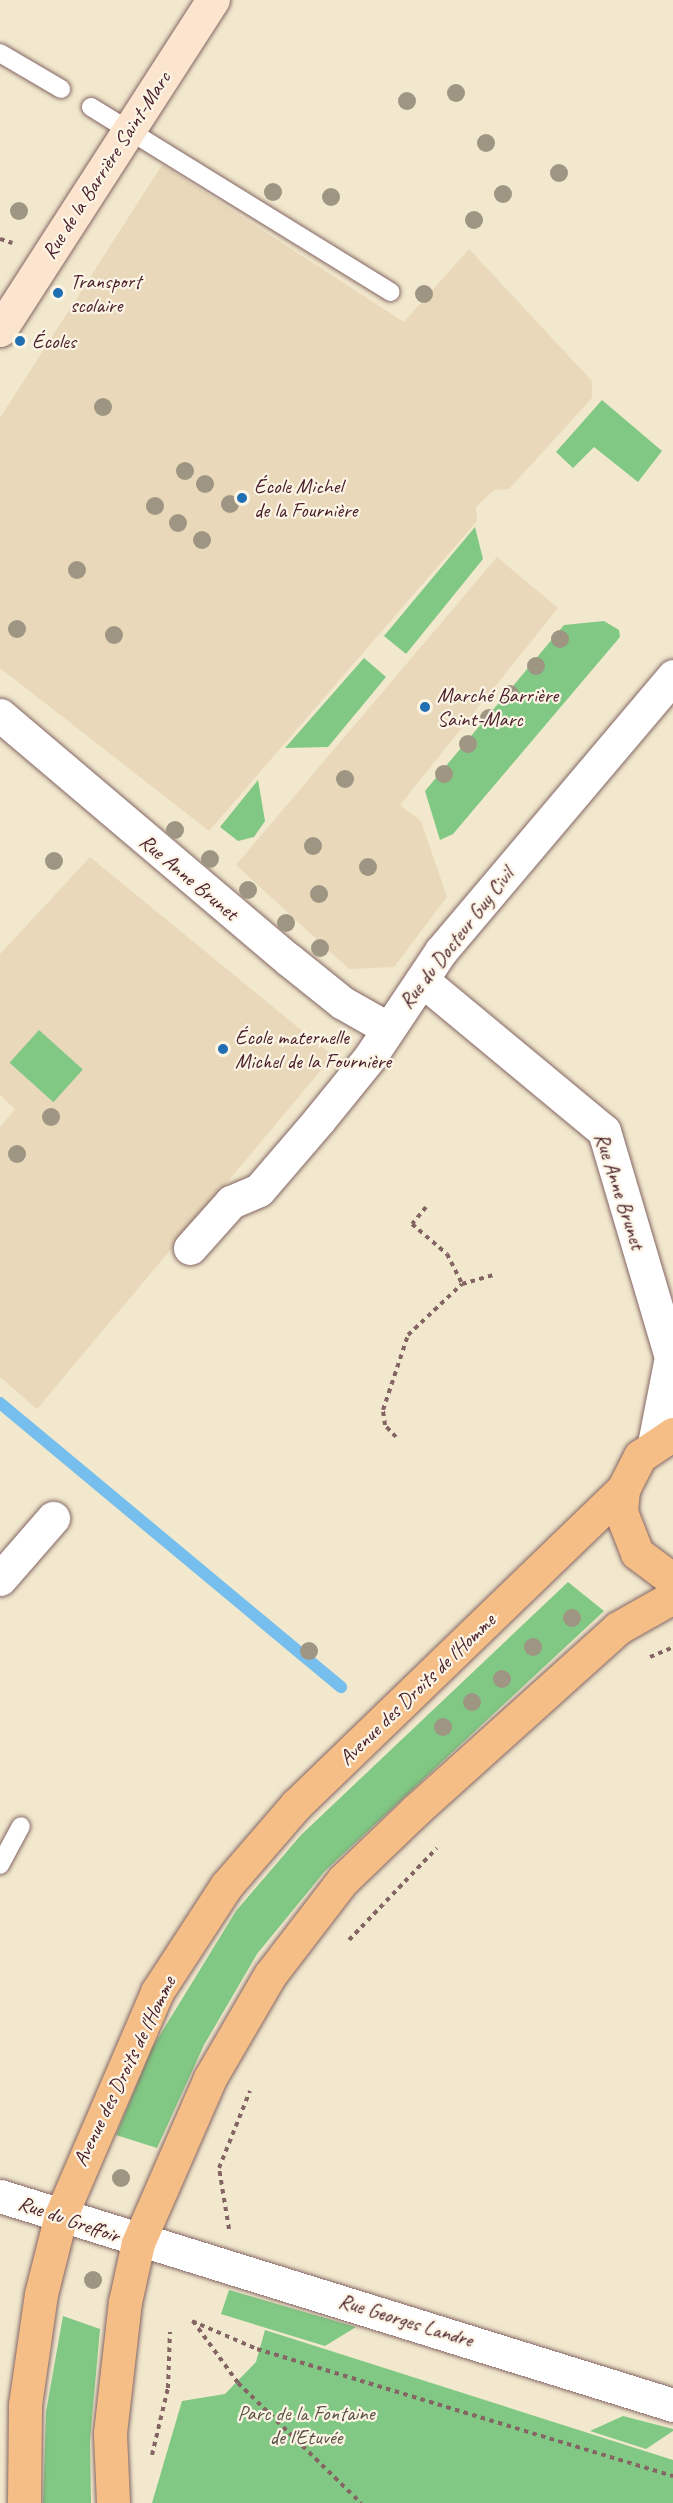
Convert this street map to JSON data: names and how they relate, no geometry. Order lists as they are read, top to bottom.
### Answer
{
  "streets": {
    "main road": ["Rue de la Barrière Saint-Marc", "Avenue des Droits de l'Homme"],
    "street": [
      "Rue Anne Brunet",
      "Rue du Docteur Guy Civil",
      "Rue du Greffoir",
      "Rue Georges Landre"
    ]
  },
  "crossings": [
    ["Rue Anne Brunet", "Rue du Docteur Guy Civil"],
    ["Rue Anne Brunet", "Avenue des Droits de l'Homme"],
    ["Avenue des Droits de l'Homme", "Rue du Greffoir"],
    ["Rue du Greffoir", "Rue Georges Landre"]
  ],
  "parks": ["Parc de la Fontaine de l'Etuvée"],
  "places": [
    "Transport scolaire",
    "Écoles",
    "École Michel de la Fournière",
    "Marché Barrière Saint-Marc",
    "École maternelle Michel de la Fournière"
  ]
}
